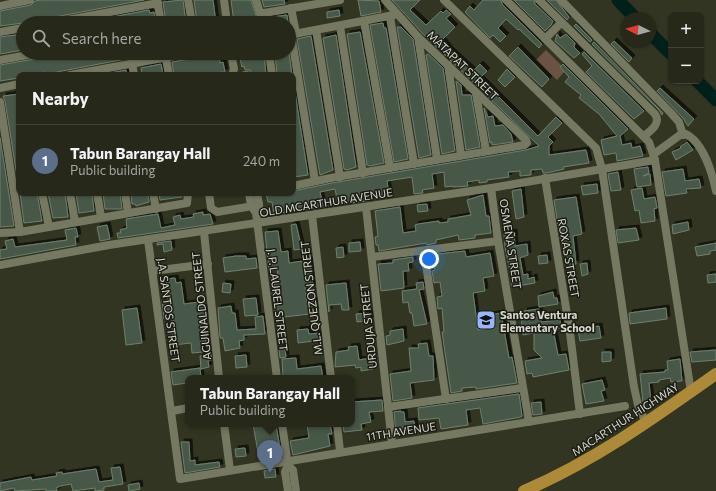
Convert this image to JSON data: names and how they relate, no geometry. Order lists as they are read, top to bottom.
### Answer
{
  "streets": {
    "highway": ["MACARTHUR HIGHWAY"],
    "street": [
      "MATAPAT STREET",
      "OLD MCARTHUR AVENUE",
      "OSMEÑA STREET",
      "ROXAS STREET",
      "M.L. QUEZON STREET",
      "J. P. LAUREL STREET",
      "AGUINALDO STREET",
      "J.A. SANTOS STREET",
      "URDUJA STREET",
      "11TH AVENUE"
    ]
  },
  "crossings": [
    ["OLD MCARTHUR AVENUE", "OSMEÑA STREET"],
    ["OLD MCARTHUR AVENUE", "ROXAS STREET"],
    ["OLD MCARTHUR AVENUE", "M.L. QUEZON STREET"],
    ["OLD MCARTHUR AVENUE", "J. P. LAUREL STREET"],
    ["OLD MCARTHUR AVENUE", "AGUINALDO STREET"],
    ["OLD MCARTHUR AVENUE", "J.A. SANTOS STREET"],
    ["OLD MCARTHUR AVENUE", "URDUJA STREET"],
    ["OSMEÑA STREET", "11TH AVENUE"],
    ["ROXAS STREET", "11TH AVENUE"],
    ["J.A. SANTOS STREET", "11TH AVENUE"],
    ["URDUJA STREET", "11TH AVENUE"]
  ],
  "places": {
    "school or university": ["Santos Ventura Elementary School"]
  },
  "north": "left",
  "page": {
    "map_buttons": ["+", "−"],
    "search": "Search here",
    "heading": "Nearby",
    "list": [
      {
        "mark": "1",
        "name": "Tabun Barangay Hall",
        "note": "Public building",
        "value": "240 m"
      }
    ],
    "popup": ["Tabun Barangay Hall", "Public building"],
    "pins": "1"
  }
}
